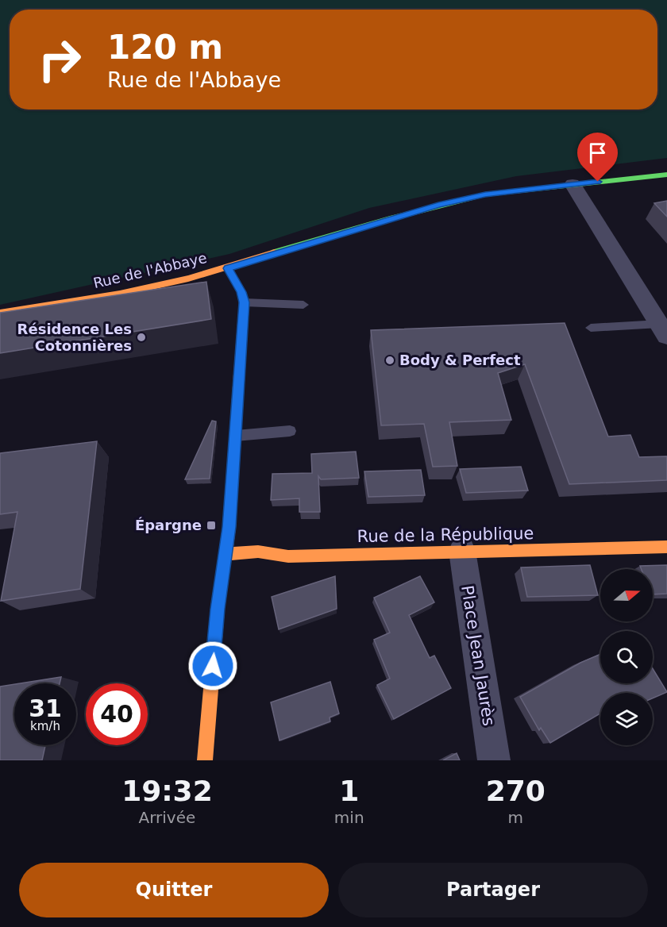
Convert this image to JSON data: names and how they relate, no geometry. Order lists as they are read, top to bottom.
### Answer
{
  "streets": {
    "street": ["Rue de l'Abbaye", "Rue de la République", "Place Jean Jaurès"]
  },
  "crossings": [
    ["Rue de la République", "Place Jean Jaurès"]
  ],
  "places": {
    "other": ["Résidence Les Cotonnières", "Body & Perfect"],
    "transit": ["Épargne"]
  },
  "north": "right",
  "page": {
    "turn": ["120 m", "Rue de l'Abbaye"],
    "speed": "31 km/h",
    "limit": "40",
    "eta": [
      "19:32",
      "Arrivée",
      "1",
      "min",
      "270",
      "m"
    ],
    "buttons": ["Quitter", "Partager"]
  }
}
